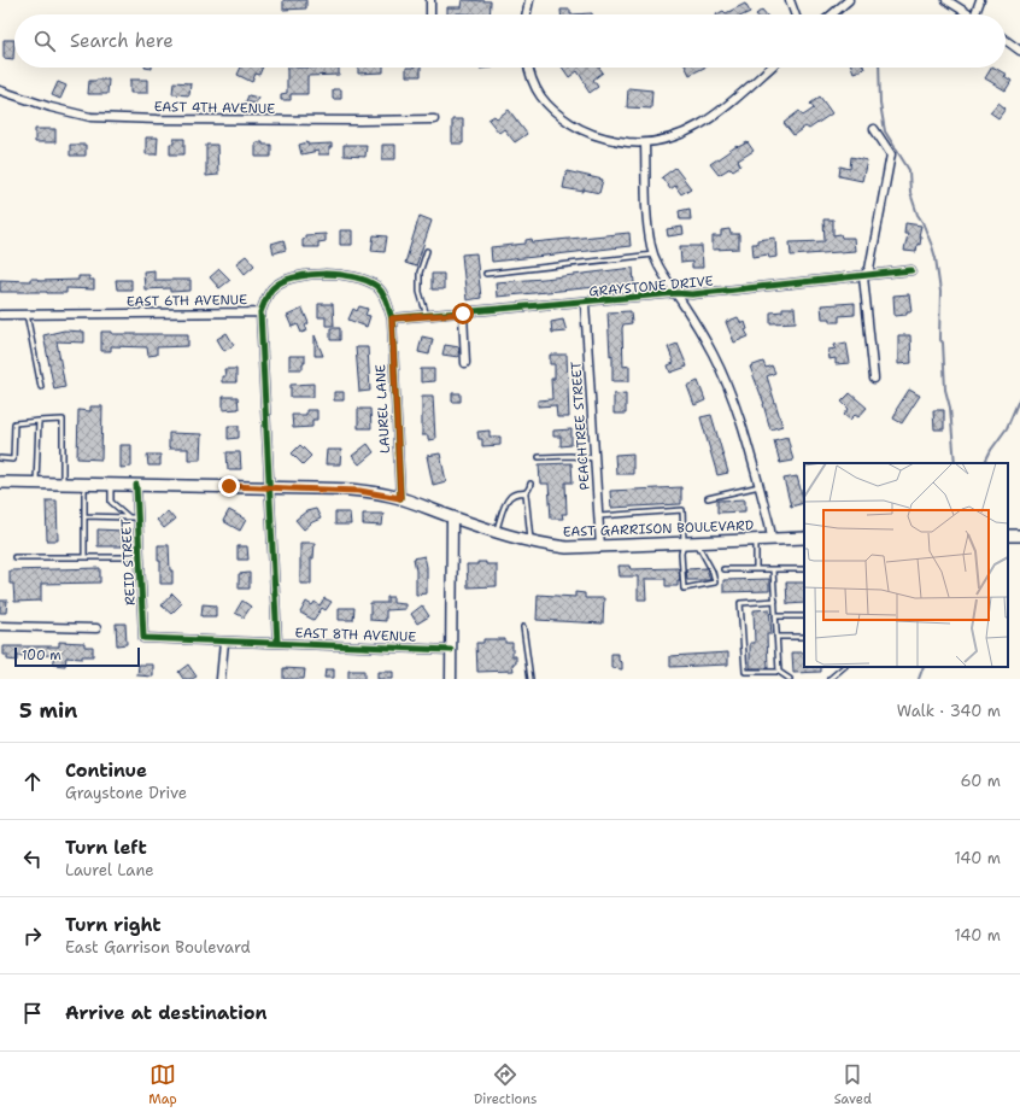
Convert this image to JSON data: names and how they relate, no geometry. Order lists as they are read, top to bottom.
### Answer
{
  "streets": {
    "main road": ["EAST GARRISON BOULEVARD"],
    "street": [
      "EAST 4TH AVENUE",
      "GRAYSTONE DRIVE",
      "EAST 6TH AVENUE",
      "LAUREL LANE",
      "PEACHTREE STREET",
      "REID STREET",
      "EAST 8TH AVENUE"
    ]
  },
  "crossings": [
    ["GRAYSTONE DRIVE", "EAST 6TH AVENUE"],
    ["GRAYSTONE DRIVE", "LAUREL LANE"],
    ["GRAYSTONE DRIVE", "PEACHTREE STREET"],
    ["EAST 6TH AVENUE", "LAUREL LANE"],
    ["LAUREL LANE", "EAST GARRISON BOULEVARD"],
    ["PEACHTREE STREET", "EAST GARRISON BOULEVARD"],
    ["EAST GARRISON BOULEVARD", "REID STREET"],
    ["REID STREET", "EAST 8TH AVENUE"]
  ],
  "scale_bar": "100 m",
  "page": {
    "search": "Search here",
    "scale": "100 m",
    "heading": ["5 min", "Walk · 340 m"],
    "list": [
      ["Continue", "Graystone Drive", "60 m"],
      ["Turn left", "Laurel Lane", "140 m"],
      ["Turn right", "East Garrison Boulevard", "140 m"],
      "Arrive at destination"
    ],
    "nav": ["Map", "Directions", "Saved"]
  }
}
